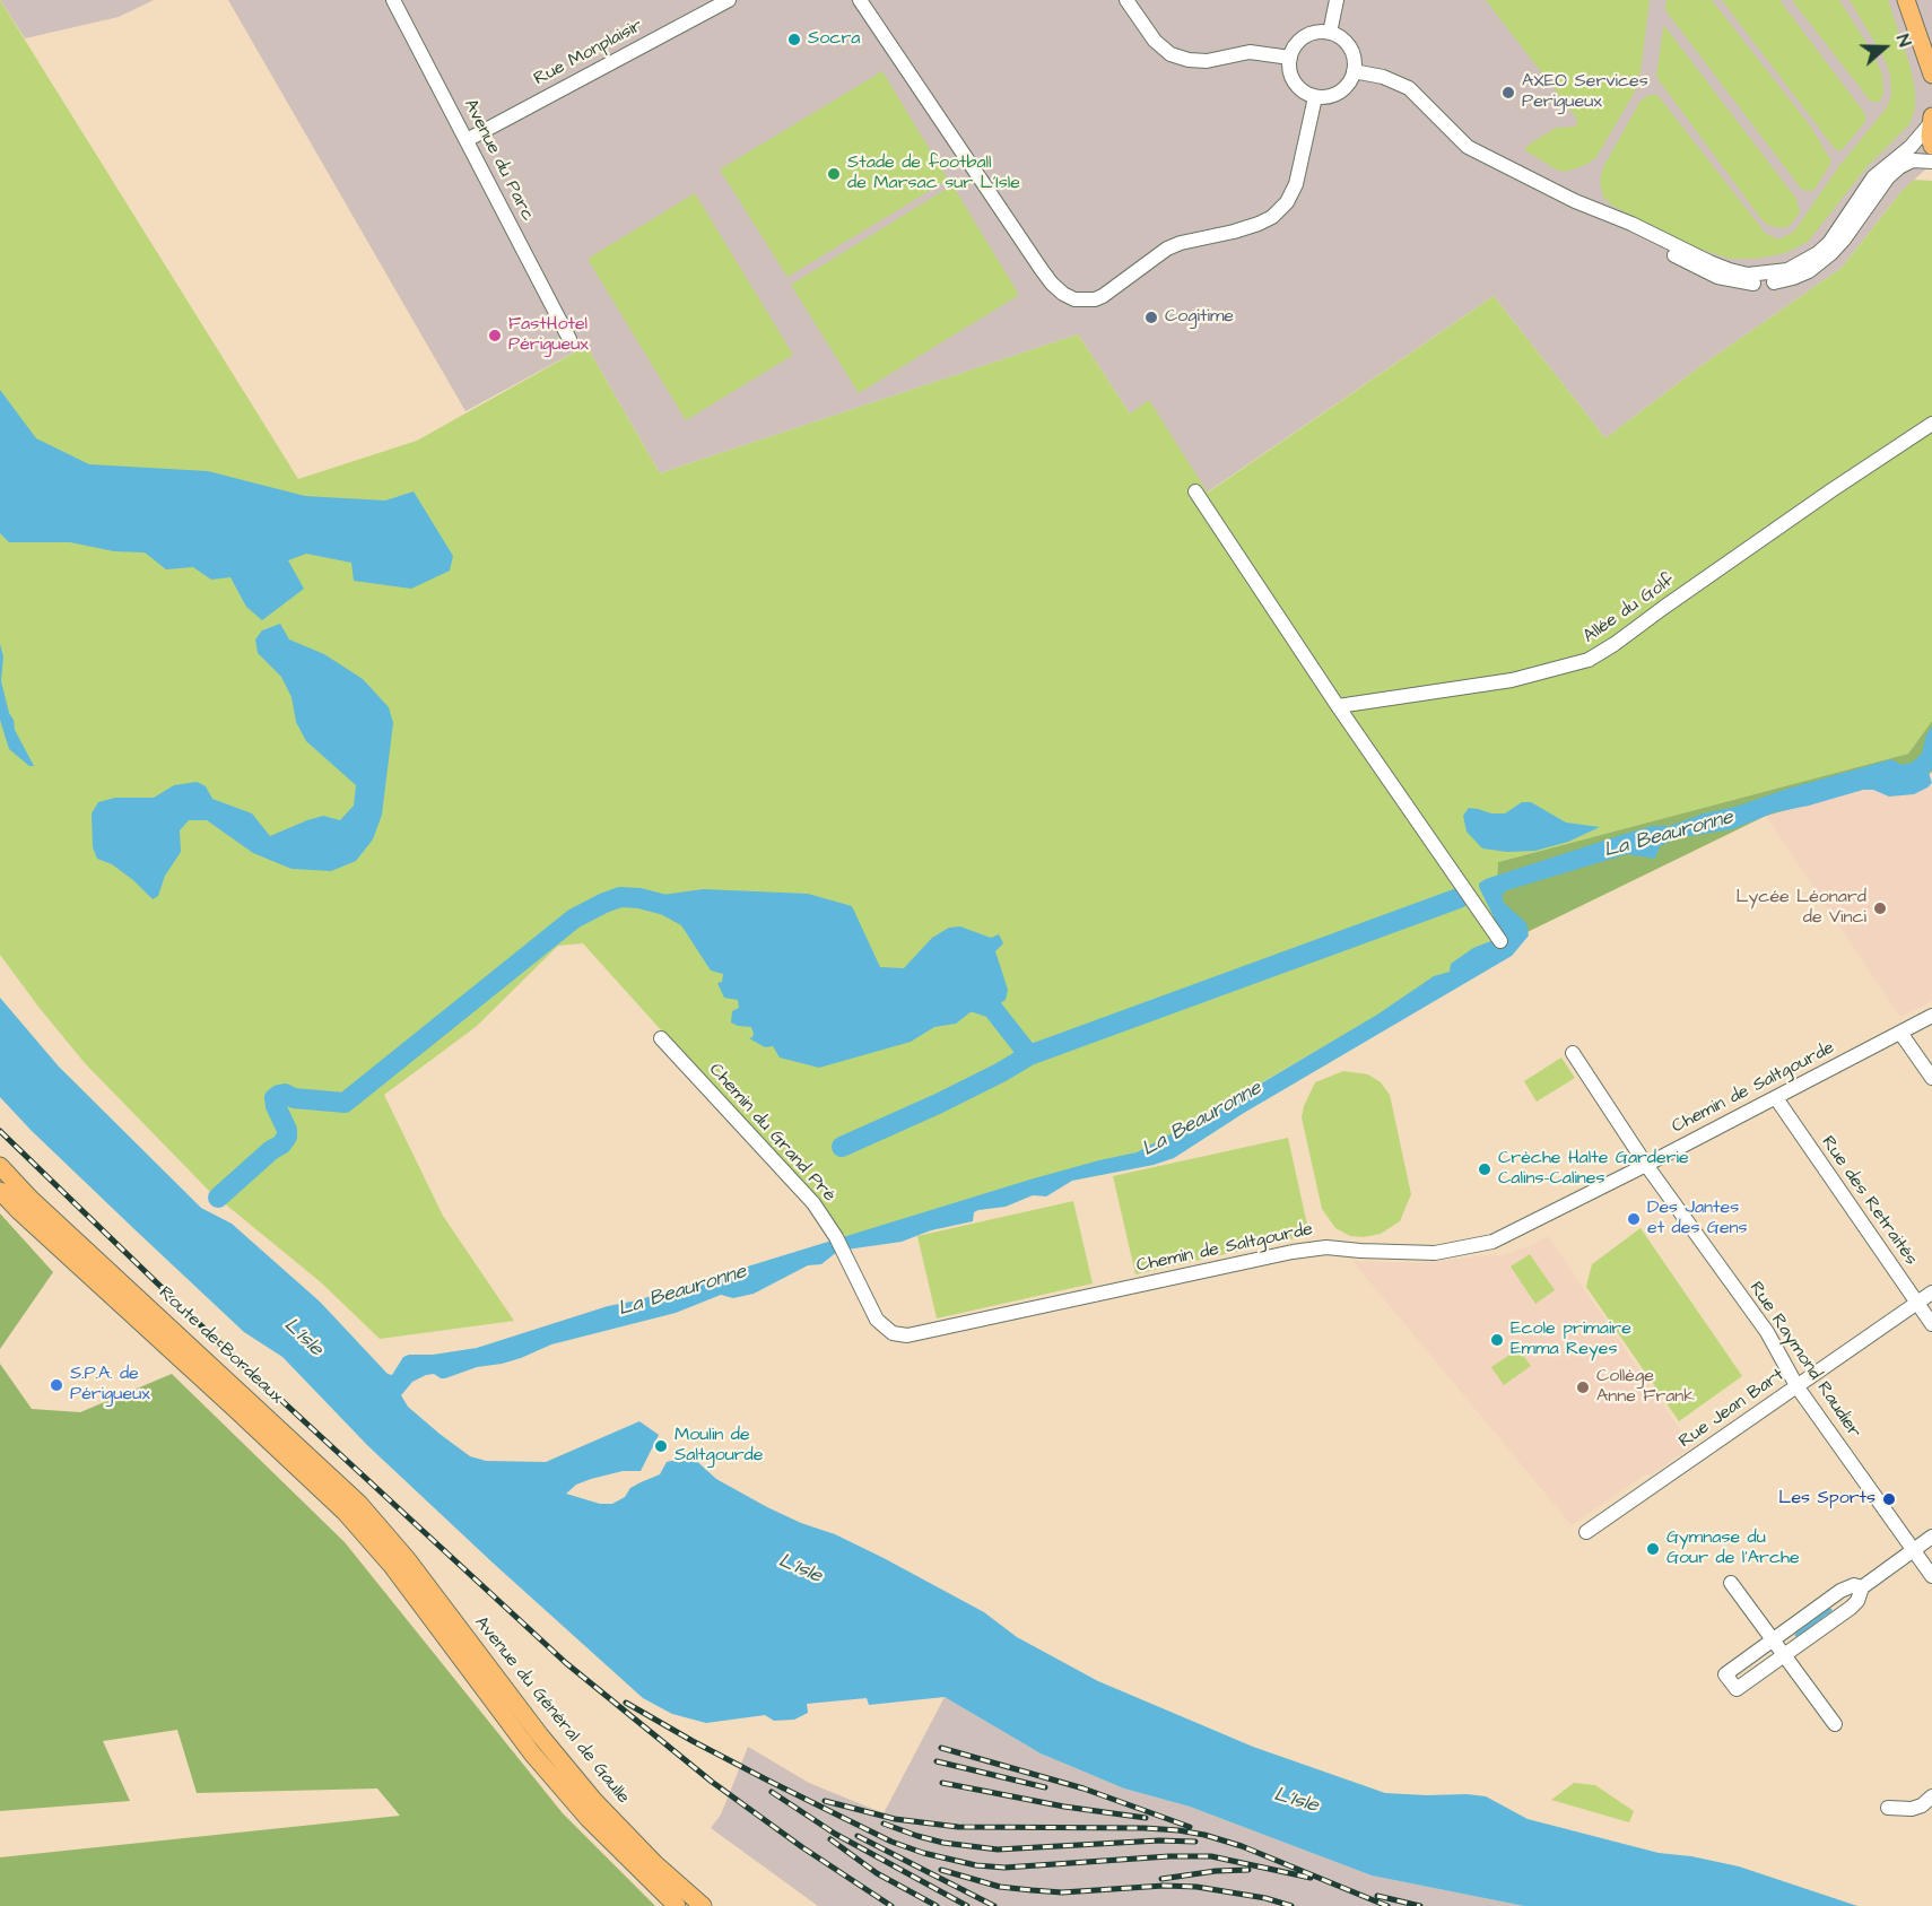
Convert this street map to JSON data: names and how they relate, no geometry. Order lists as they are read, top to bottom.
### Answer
{
  "streets": {
    "main road": ["Route de Bordeaux", "Avenue du Général de Gaulle"],
    "street": [
      "Rue Monplaisir",
      "Avenue du Parc",
      "Allée du Golf",
      "Chemin de Saltgourde",
      "Chemin du Grand Pré",
      "Rue des Retraités",
      "Rue Raymond Raudier",
      "Rue Jean Bart"
    ]
  },
  "crossings": [
    ["Rue Monplaisir", "Avenue du Parc"],
    ["Chemin de Saltgourde", "Chemin du Grand Pré"],
    ["Chemin de Saltgourde", "Rue des Retraités"],
    ["Chemin de Saltgourde", "Rue Raymond Raudier"],
    ["Rue des Retraités", "Rue Jean Bart"],
    ["Route de Bordeaux", "Avenue du Général de Gaulle"],
    ["Rue Raymond Raudier", "Rue Jean Bart"]
  ],
  "water": ["La Beauronne", "L'Isle"],
  "places": [
    "Socra",
    "AXEO Services Perigueux",
    "Stade de football de Marsac sur L'Isle",
    "Cogitime",
    "FastHotel Périgueux",
    "Lycée Léonard de Vinci",
    "Crèche Halte Garderie Calins-Calines",
    "Des Jantes et des Gens",
    "Ecole primaire Emma Reyes",
    "S.P.A. de Périgueux",
    "Collège Anne Frank",
    "Moulin de Saltgourde",
    "Les Sports",
    "Gymnase du Gour de l'Arche"
  ],
  "north": "right"
}
